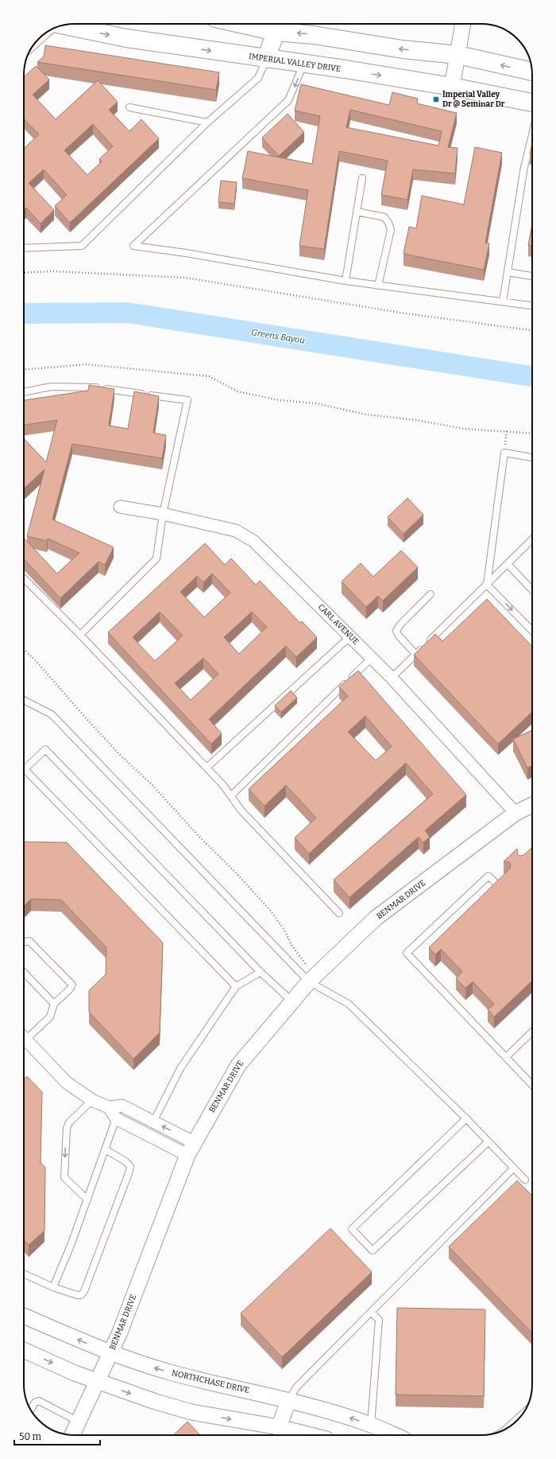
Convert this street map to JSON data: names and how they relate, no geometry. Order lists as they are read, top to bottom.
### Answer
{
  "streets": {
    "main road": ["IMPERIAL VALLEY DRIVE"],
    "street": ["CARL AVENUE", "BENMAR DRIVE", "NORTHCHASE DRIVE"]
  },
  "crossings": [
    ["CARL AVENUE", "BENMAR DRIVE"],
    ["BENMAR DRIVE", "NORTHCHASE DRIVE"]
  ],
  "water": ["Greens Bayou"],
  "places": {
    "transit": ["Imperial Valley Dr @ Seminar Dr"]
  },
  "scale_bar": "50 m"
}
